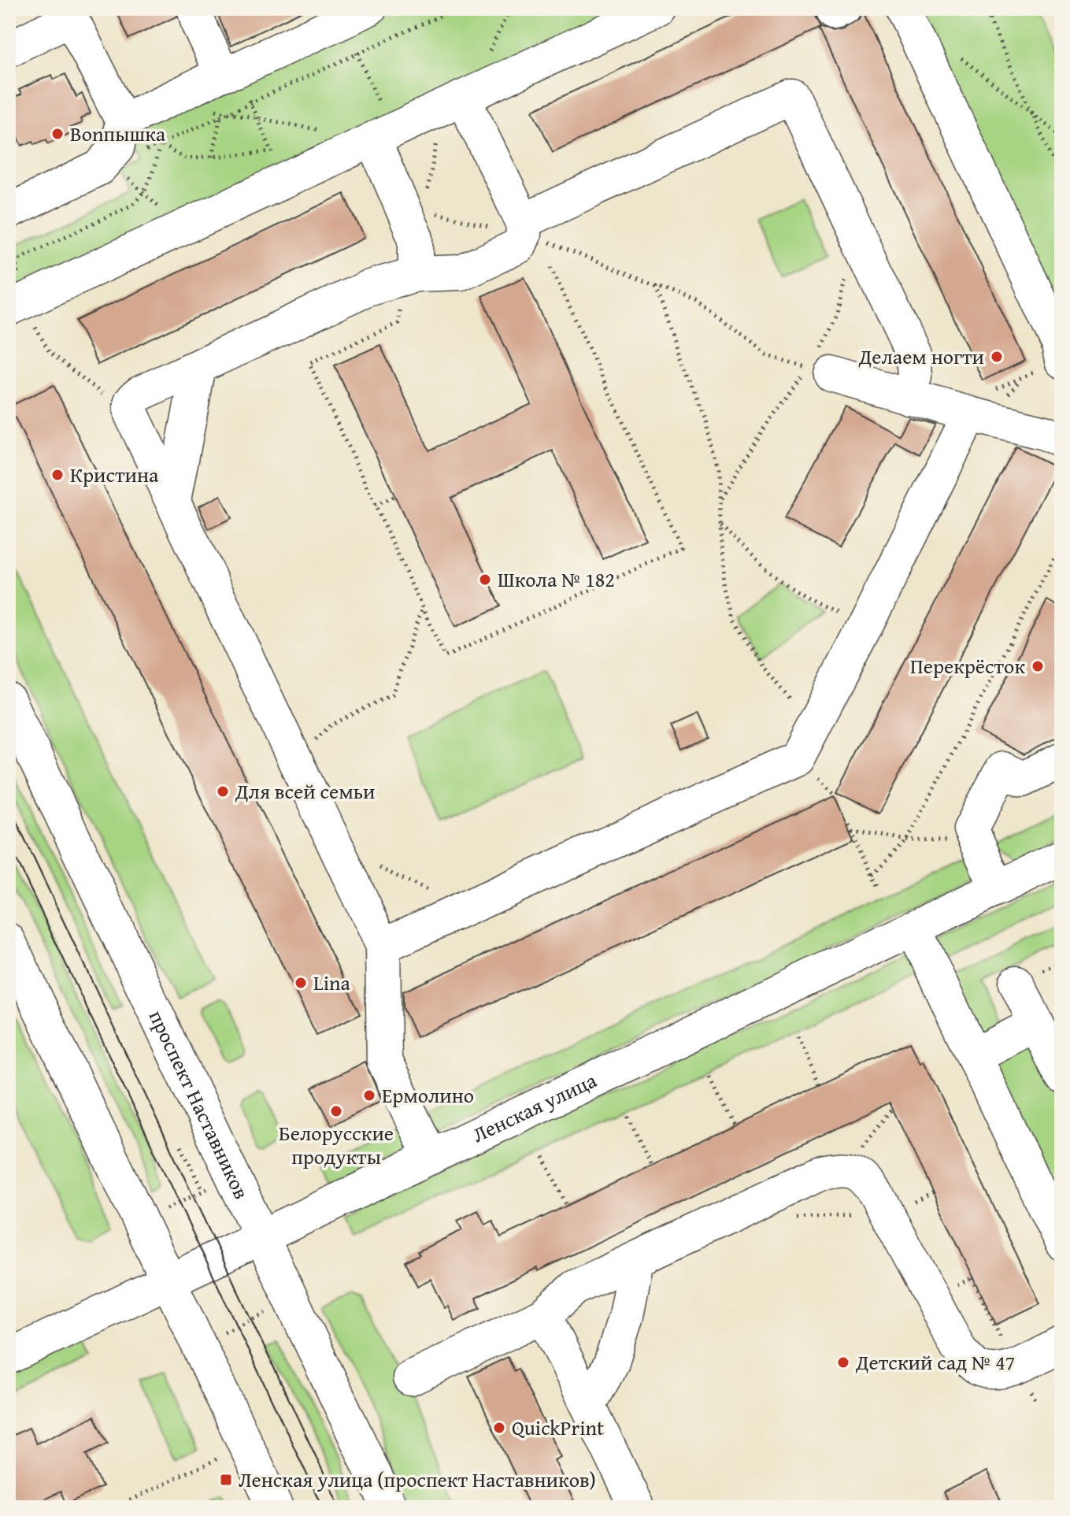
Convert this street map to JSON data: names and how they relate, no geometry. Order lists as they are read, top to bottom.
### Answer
{
  "streets": {
    "main road": ["проспект Наставников", "Ленская улица"]
  },
  "crossings": [
    ["проспект Наставников", "Ленская улица"]
  ],
  "places": {
    "other": [
      "Bonпышка",
      "Делаем ногти",
      "Кристина",
      "Школа № 182",
      "Перекрёсток",
      "Для всей семьи",
      "Lina",
      "Ермолино",
      "Белорусские продукты",
      "Детский сад № 47",
      "QuickPrint"
    ],
    "transit": ["Ленская улица (проспект Наставников)"]
  }
}
